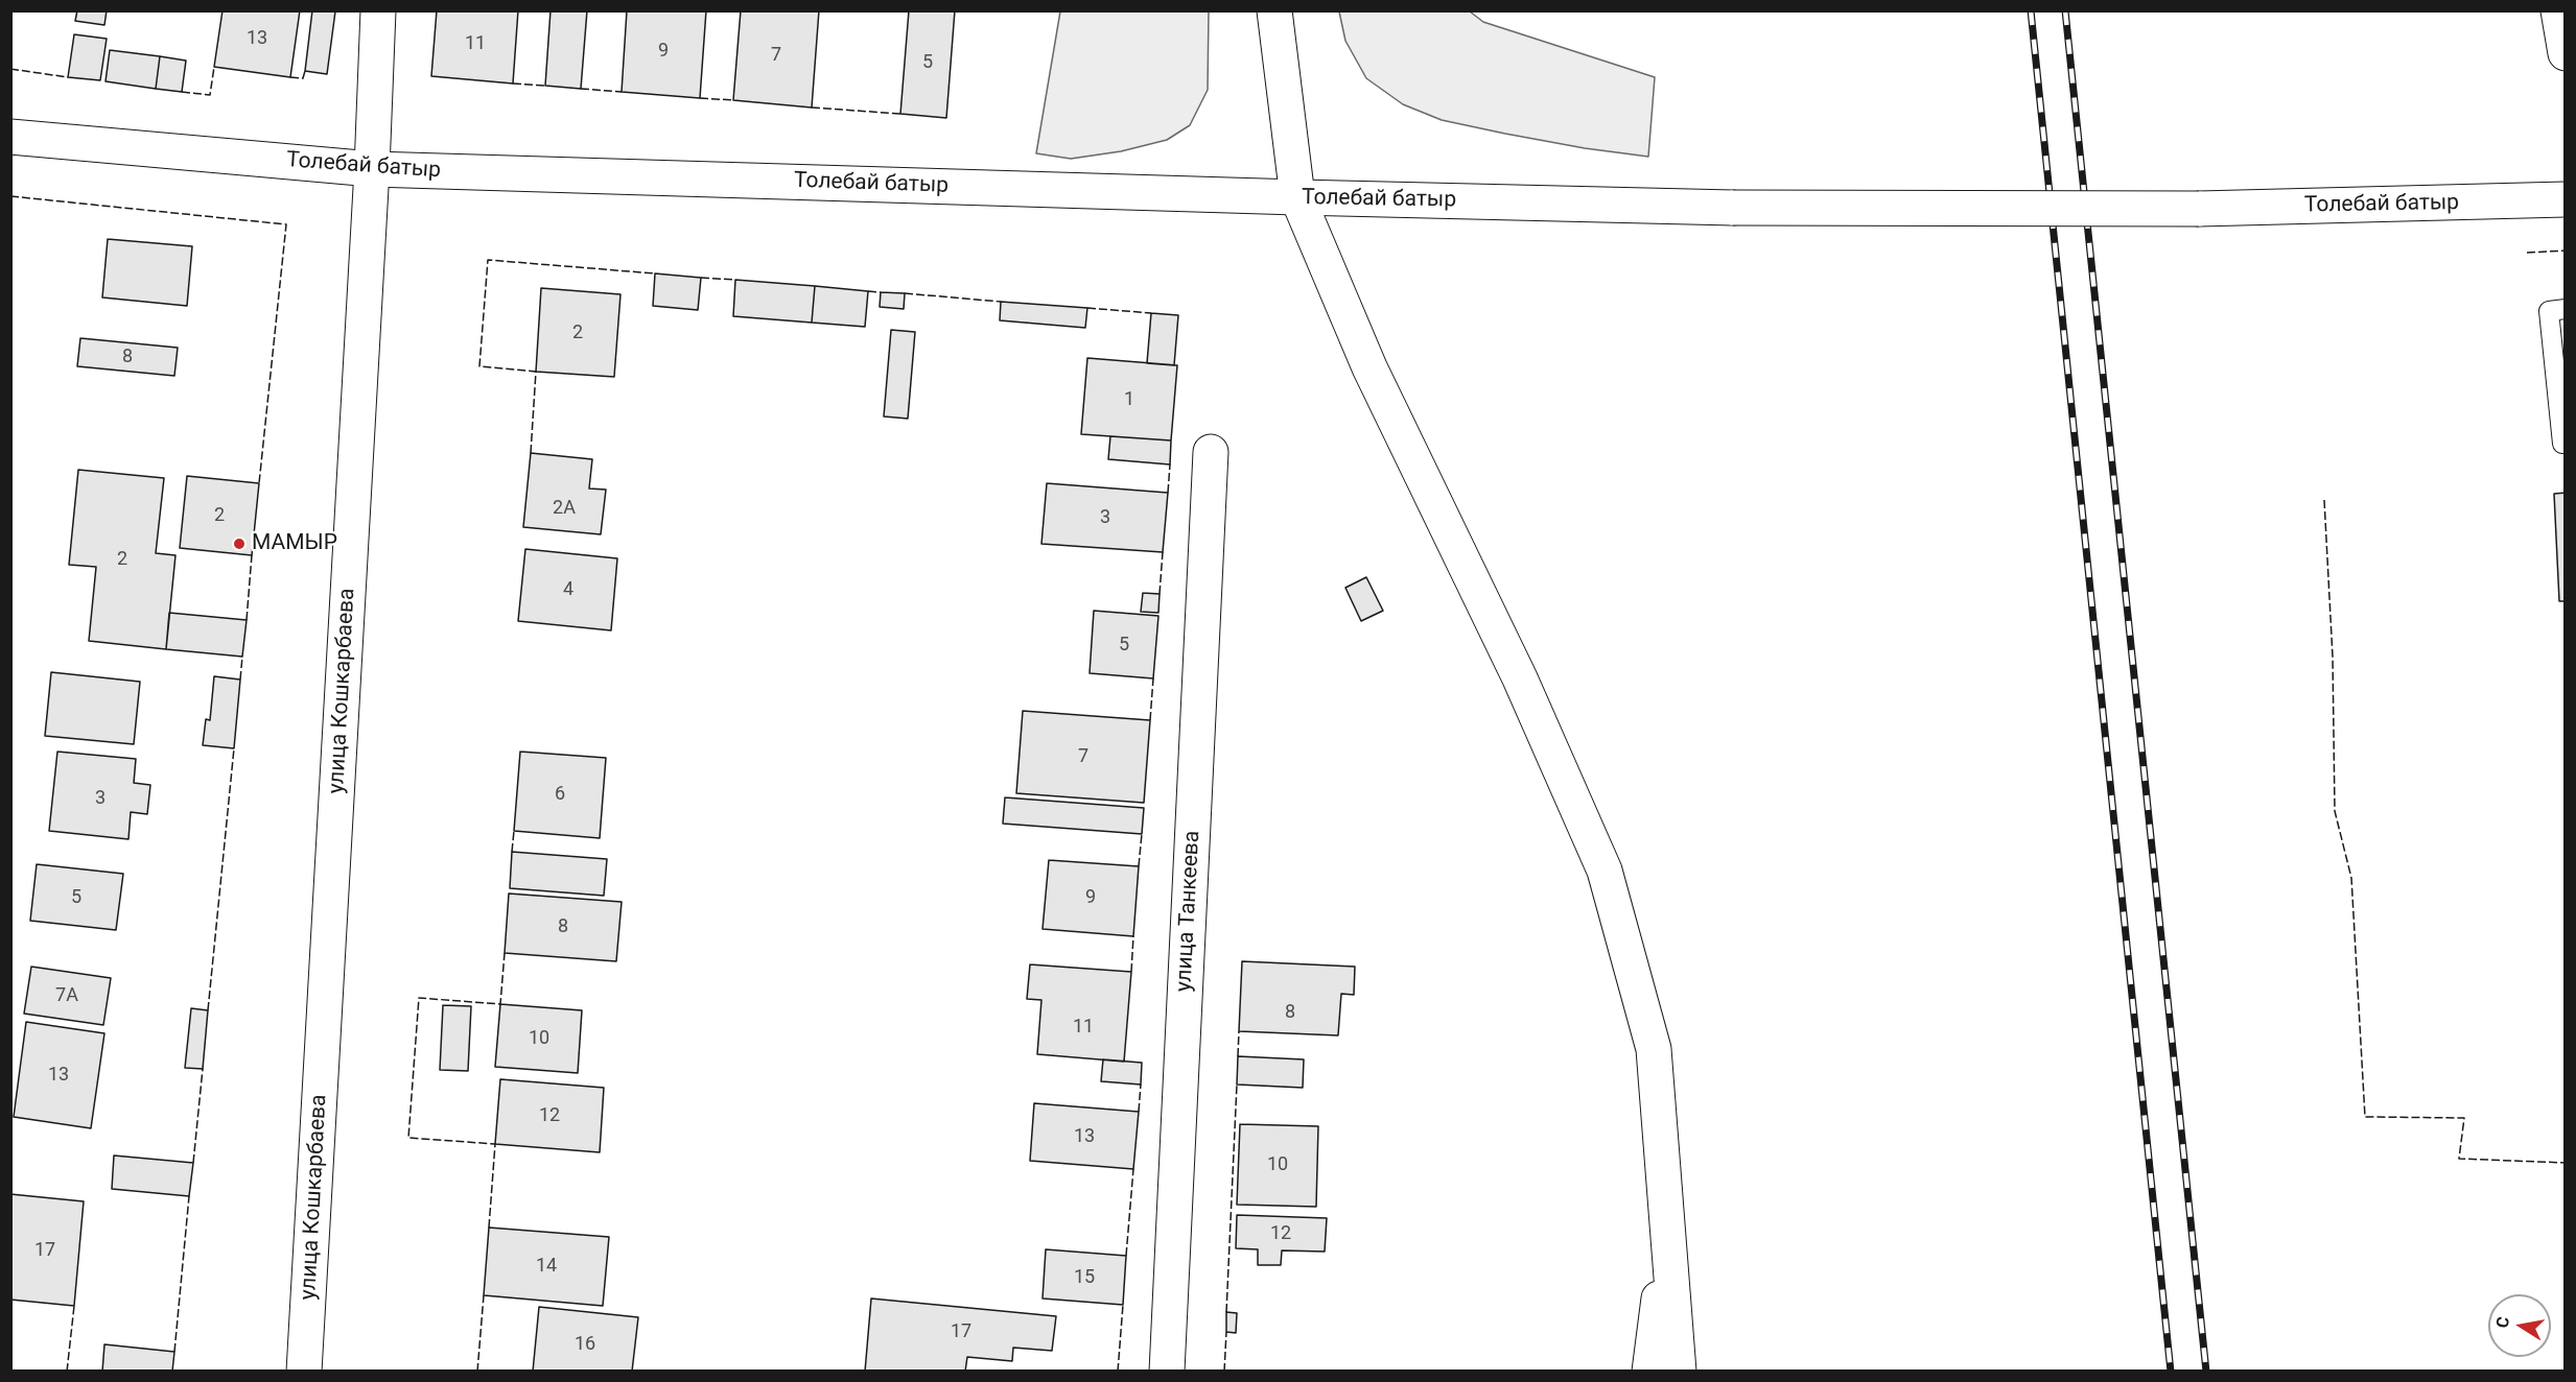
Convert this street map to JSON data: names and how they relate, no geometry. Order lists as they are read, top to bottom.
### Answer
{
  "streets": {
    "street": ["Толебай батыр", "улица Кошкарбаева", "улица Танкеева"]
  },
  "crossings": [
    ["Толебай батыр", "улица Кошкарбаева"]
  ],
  "places": ["МАМЫР"],
  "house_numbers": [
    "13",
    "11",
    "9",
    "7",
    "5",
    "2",
    "8",
    "1",
    "2А",
    "2",
    "3",
    "2",
    "4",
    "5",
    "7",
    "6",
    "3",
    "5",
    "9",
    "8",
    "7А",
    "8",
    "11",
    "10",
    "13",
    "12",
    "13",
    "10",
    "12",
    "17",
    "14",
    "15",
    "17",
    "16"
  ],
  "north": "left"
}
